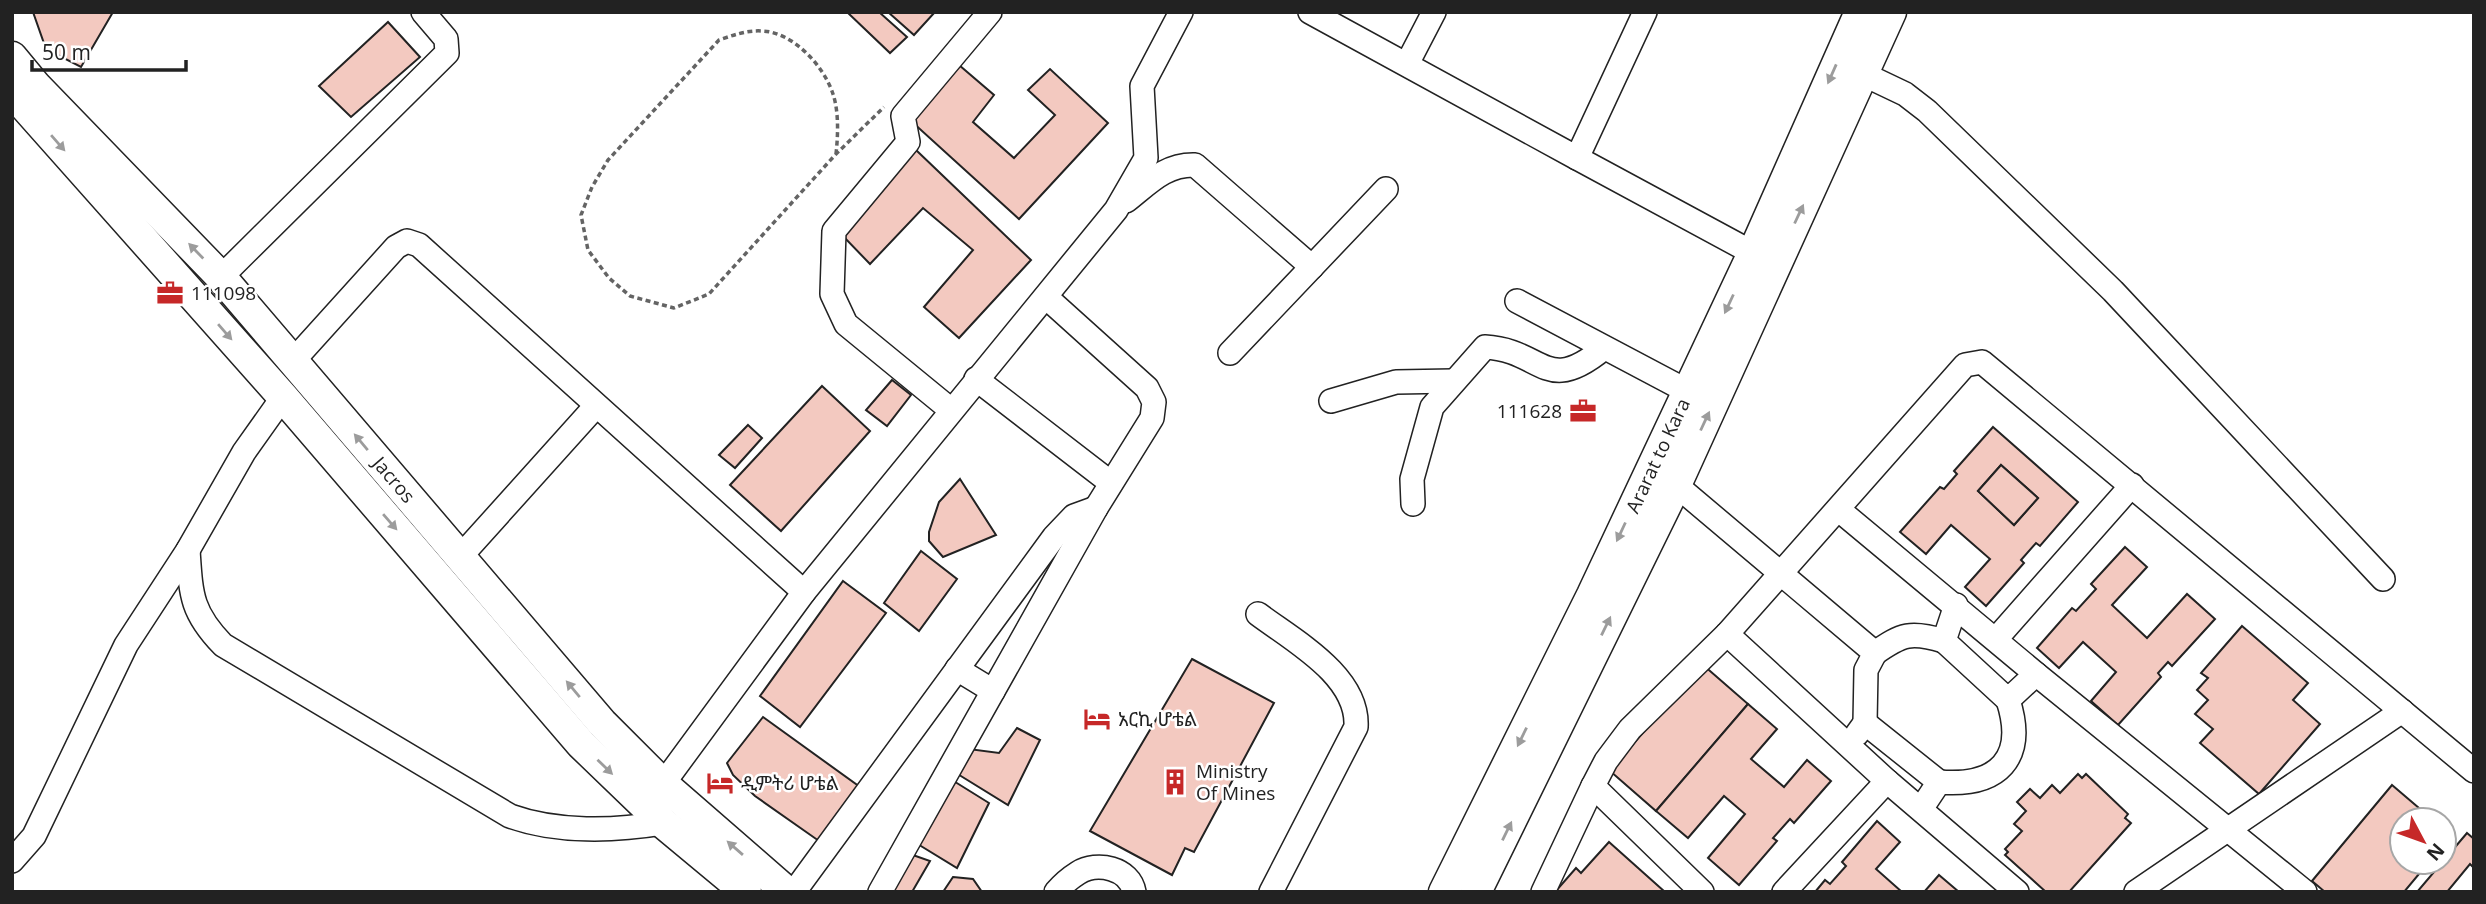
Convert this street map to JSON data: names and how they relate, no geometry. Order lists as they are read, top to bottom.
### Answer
{
  "streets": {
    "main road": ["Ararat to Kara", "Jacros"]
  },
  "places": {
    "office": ["111098", "111628"],
    "hotel": ["አርኪ ሆቴል", "ዲምትሪ ሆቴል"],
    "building": ["Ministry Of Mines"]
  },
  "scale_bar": "50 m",
  "north": "bottom right"
}
